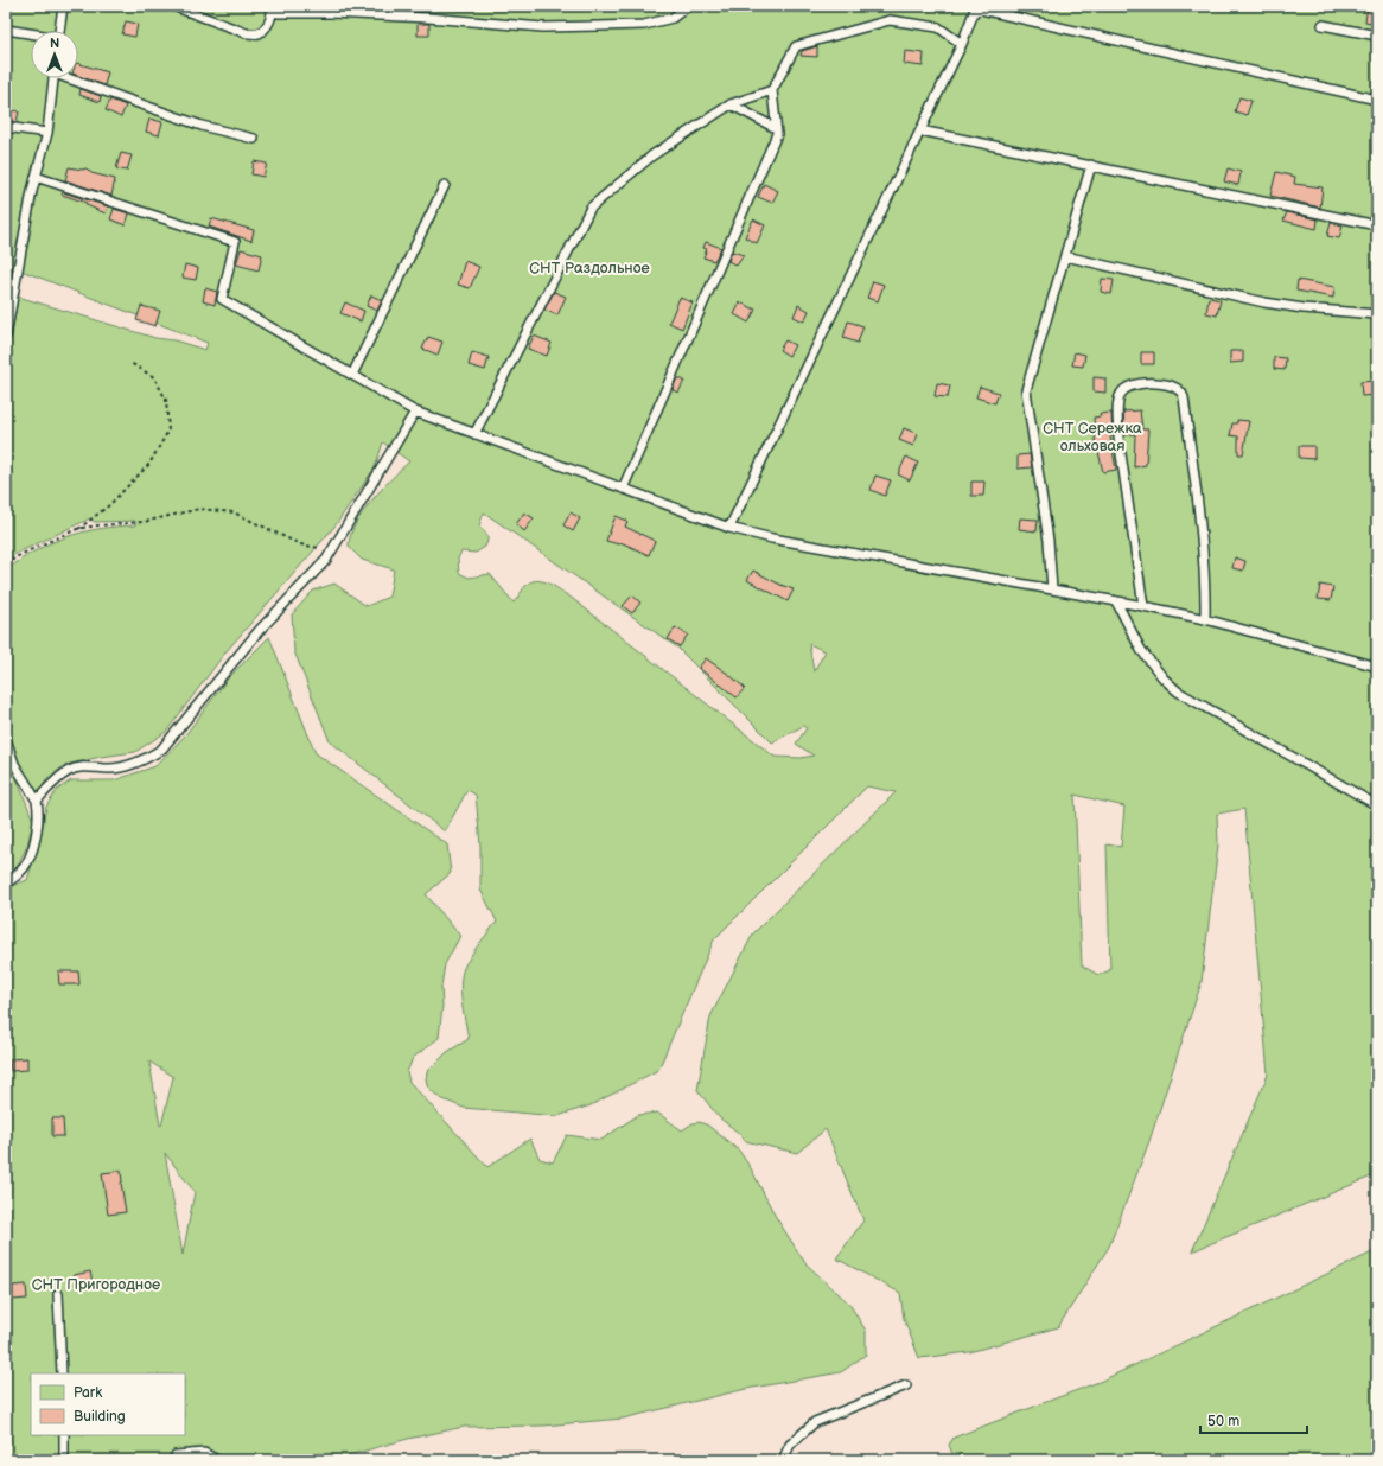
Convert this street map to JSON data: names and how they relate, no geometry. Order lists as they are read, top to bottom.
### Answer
{
  "parks": ["СНТ Раздольное", "СНТ Сережка ольховая", "СНТ Пригородное"],
  "legend": ["Park", "Building"],
  "scale_bar": "50 m",
  "north": "top"
}
